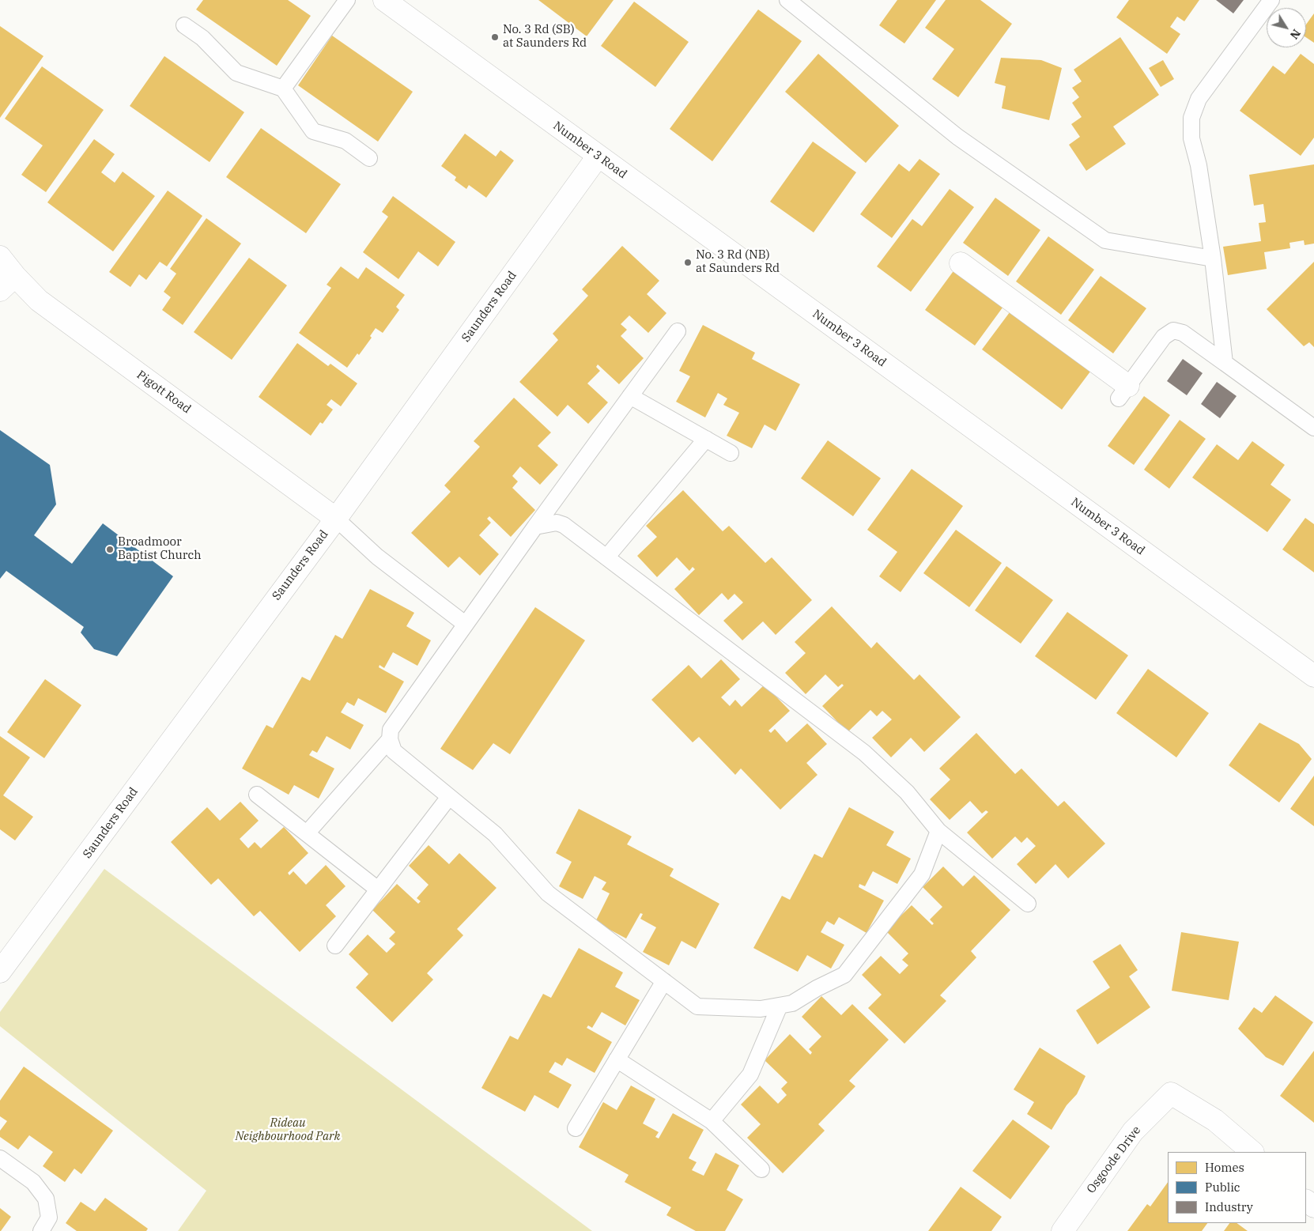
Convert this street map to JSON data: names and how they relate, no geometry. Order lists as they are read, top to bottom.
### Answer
{
  "streets": {
    "street": [
      "Number 3 Road",
      "Saunders Road",
      "Pigott Road",
      "Osgoode Drive"
    ]
  },
  "crossings": [
    ["Number 3 Road", "Saunders Road"],
    ["Saunders Road", "Pigott Road"]
  ],
  "parks": ["Rideau Neighbourhood Park"],
  "places": ["No. 3 Rd (SB) at Saunders Rd", "No. 3 Rd (NB) at Saunders Rd", "Broadmoor Baptist Church"],
  "legend": ["Homes", "Public", "Industry"],
  "north": "bottom right"
}
